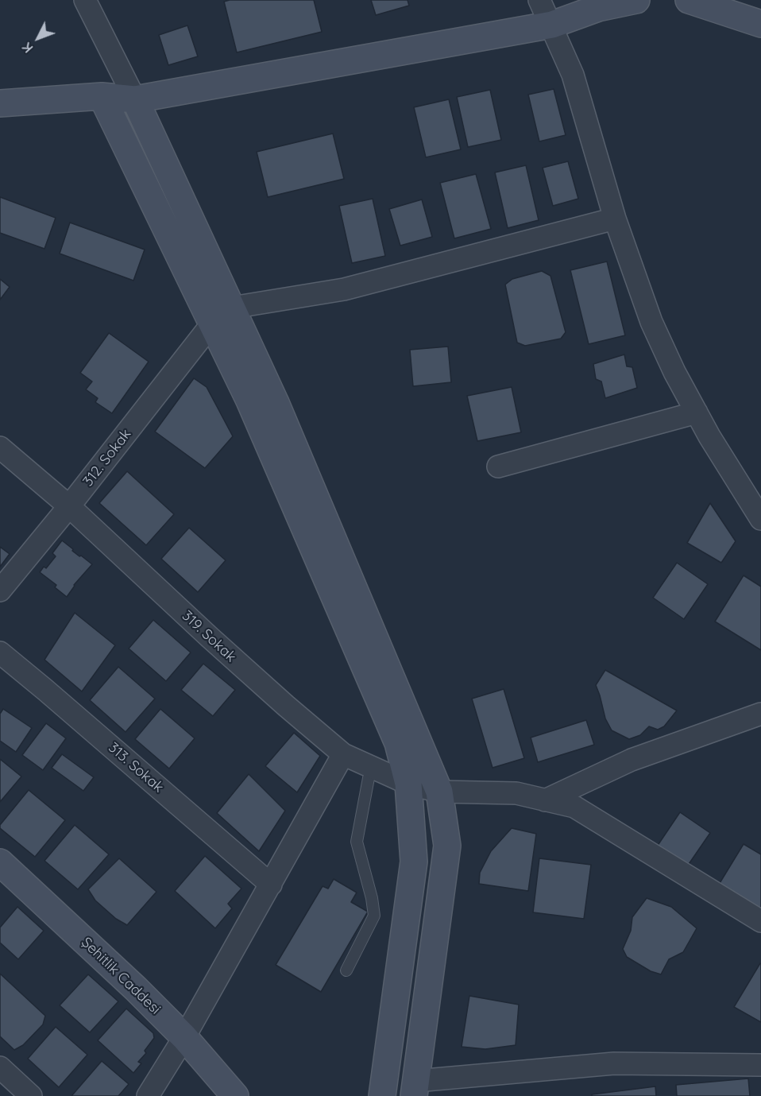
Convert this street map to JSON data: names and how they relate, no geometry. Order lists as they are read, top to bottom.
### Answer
{
  "streets": {
    "street": [
      "312. Sokak",
      "319. Sokak",
      "313. Sokak",
      "Şehitlik Caddesi"
    ]
  },
  "crossings": [
    ["312. Sokak", "319. Sokak"]
  ],
  "north": "bottom left"
}
